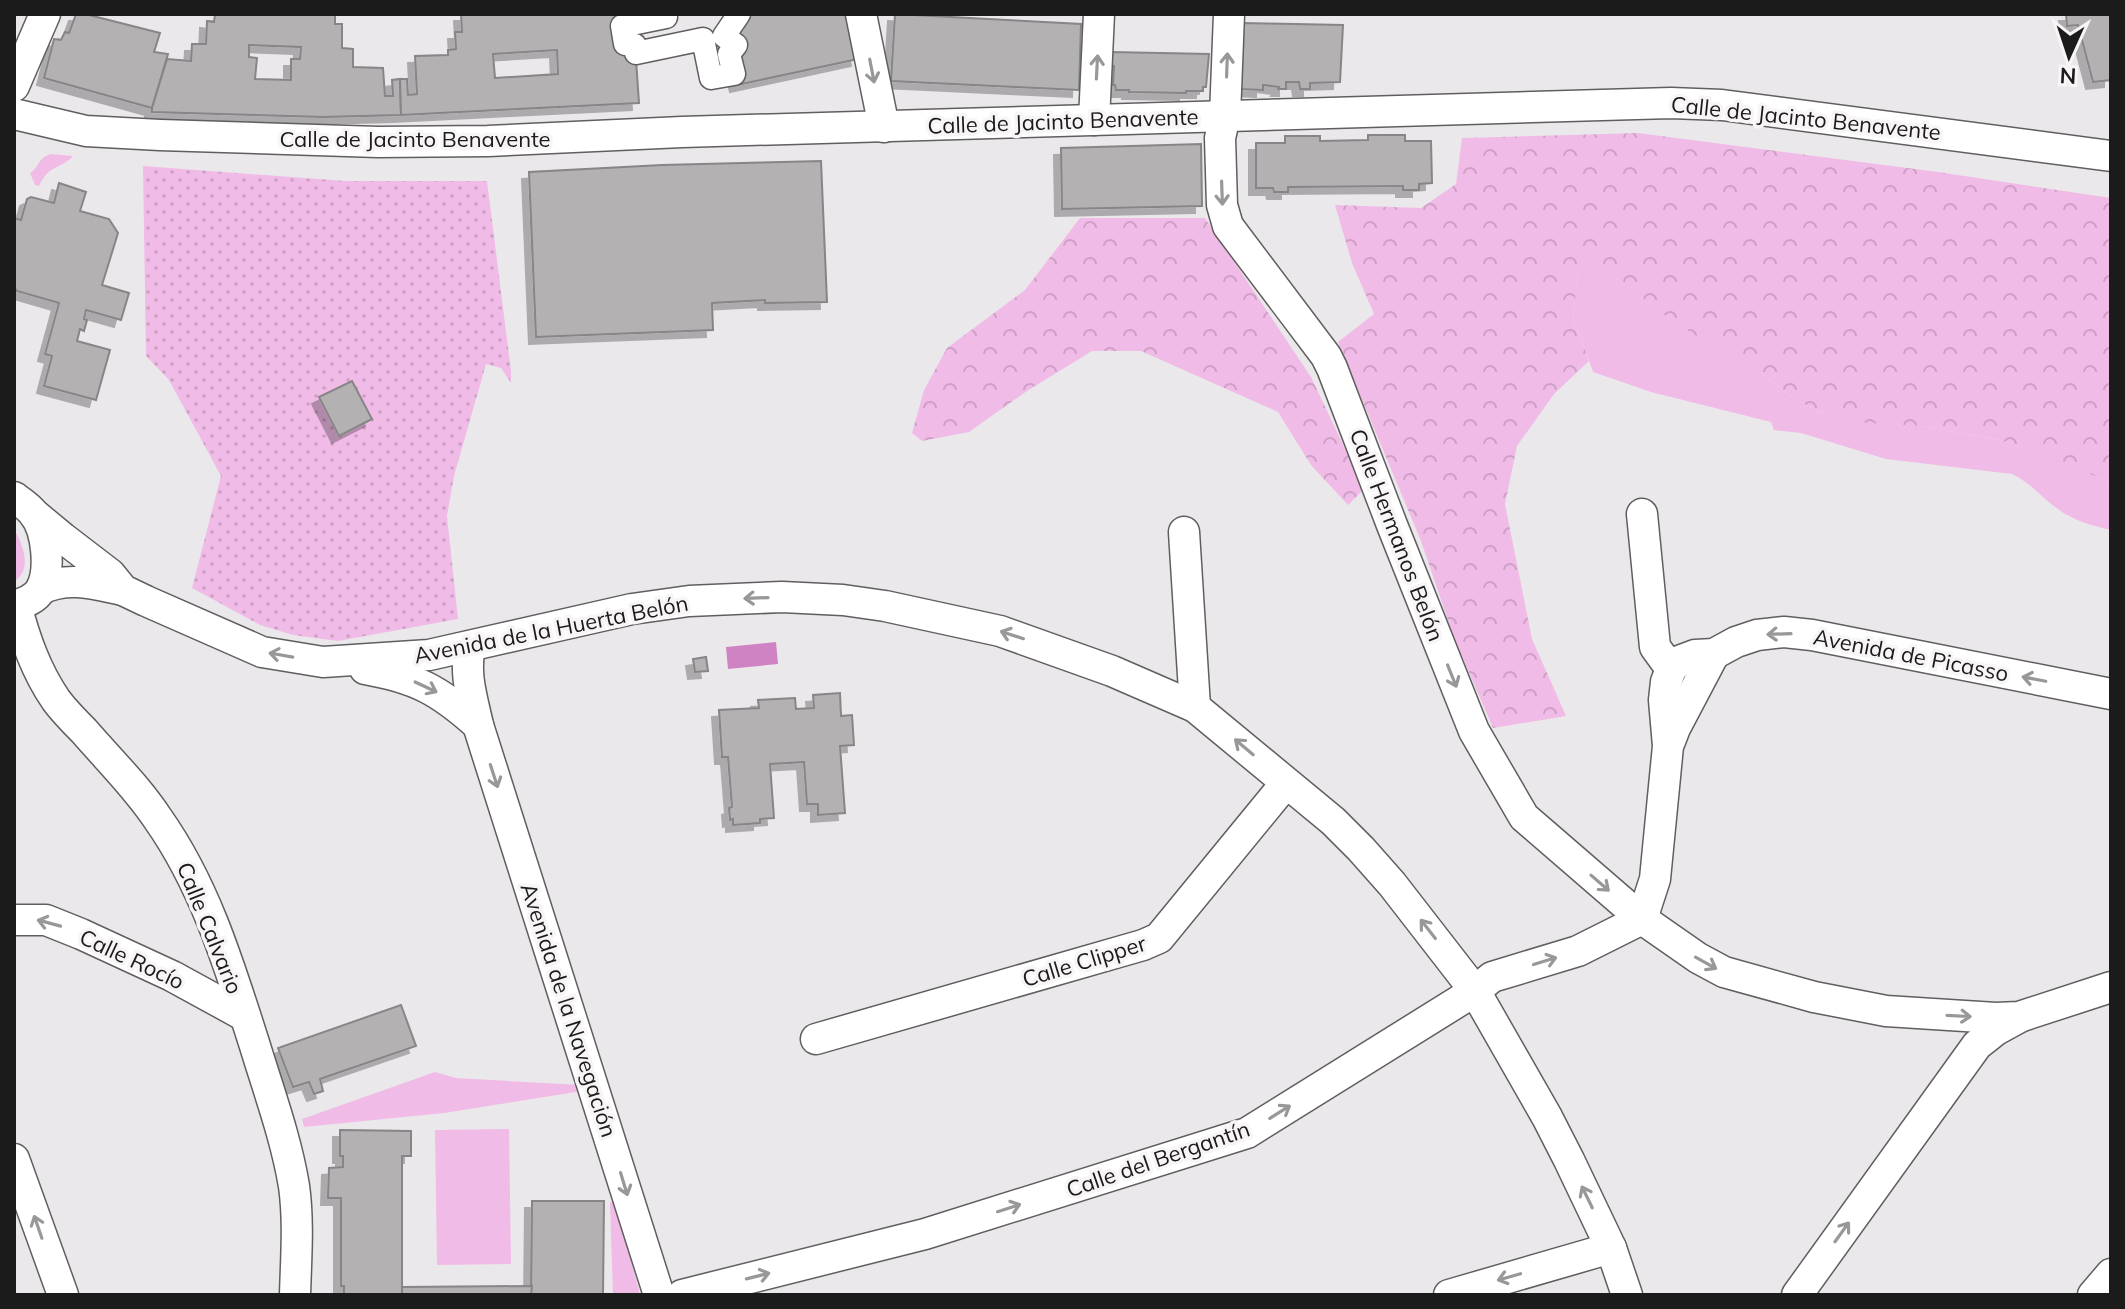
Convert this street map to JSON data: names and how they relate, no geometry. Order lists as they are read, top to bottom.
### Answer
{
  "streets": {
    "street": [
      "Calle de Jacinto Benavente",
      "Calle Hermanos Belón",
      "Avenida de la Huerta Belón",
      "Avenida de Picasso",
      "Calle Calvario",
      "Calle Rocío",
      "Calle Clipper",
      "Avenida de la Navegación",
      "Calle del Bergantín"
    ]
  },
  "crossings": [
    ["Calle de Jacinto Benavente", "Calle Hermanos Belón"],
    ["Calle Hermanos Belón", "Calle del Bergantín"],
    ["Avenida de la Huerta Belón", "Calle Calvario"],
    ["Avenida de la Huerta Belón", "Calle Clipper"],
    ["Avenida de la Huerta Belón", "Avenida de la Navegación"],
    ["Avenida de la Huerta Belón", "Calle del Bergantín"],
    ["Calle Calvario", "Calle Rocío"]
  ],
  "one_way": [
    "Avenida de la Huerta Belón",
    "Avenida de Picasso",
    "Calle Rocío",
    "Avenida de la Navegación",
    "Calle del Bergantín"
  ],
  "north": "bottom"
}
